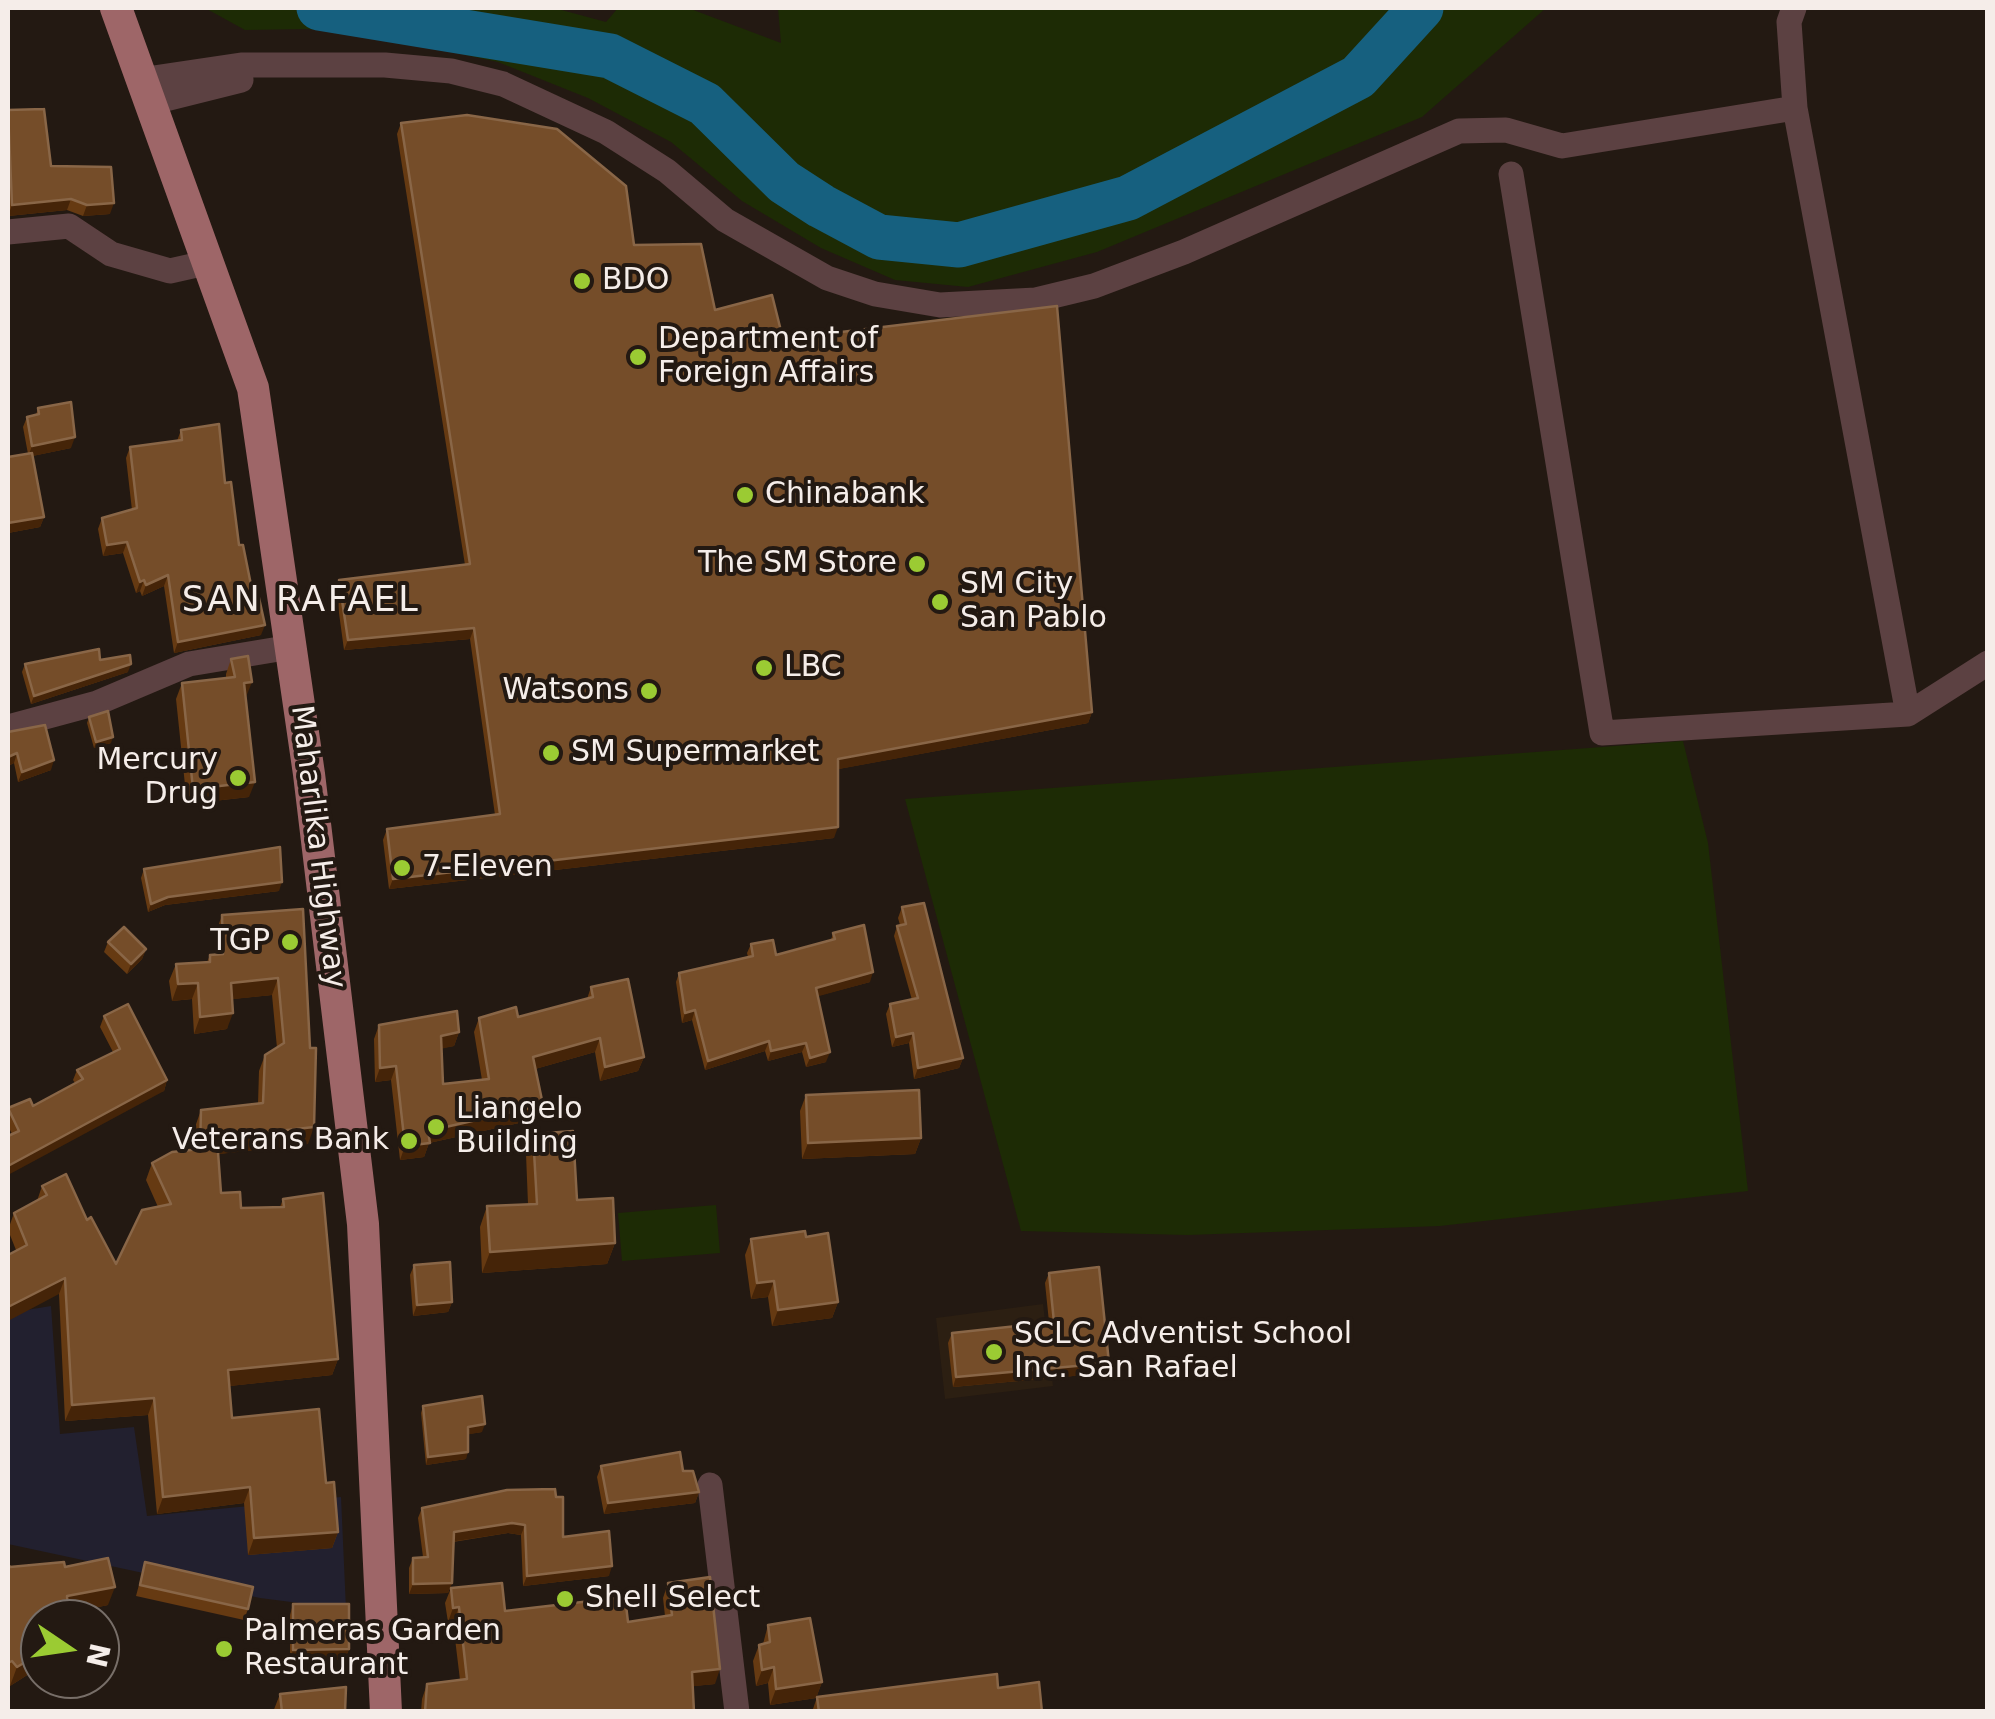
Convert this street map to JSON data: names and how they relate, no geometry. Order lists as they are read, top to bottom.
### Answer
{
  "streets": {
    "main road": ["Maharlika Highway"]
  },
  "districts": ["SAN RAFAEL"],
  "places": [
    "BDO",
    "Department of Foreign Affairs",
    "Chinabank",
    "The SM Store",
    "SM City San Pablo",
    "LBC",
    "Watsons",
    "SM Supermarket",
    "Mercury Drug",
    "7-Eleven",
    "TGP",
    "Liangelo Building",
    "Veterans Bank",
    "SCLC Adventist School Inc. San Rafael",
    "Shell Select",
    "Palmeras Garden Restaurant"
  ],
  "north": "right"
}
